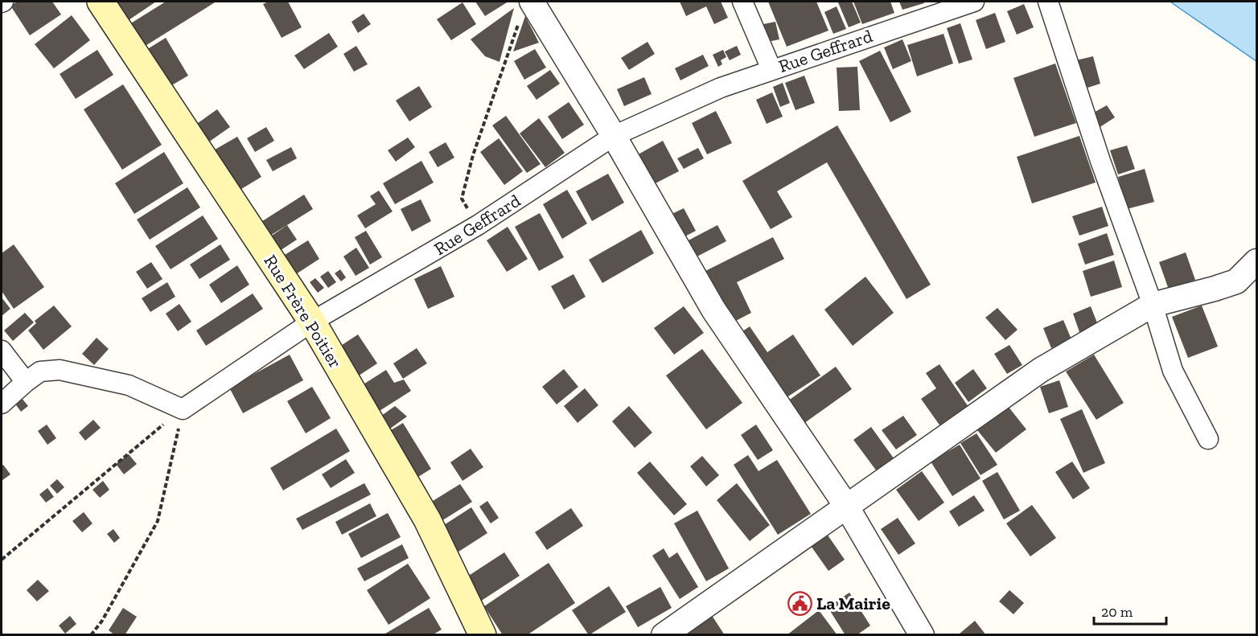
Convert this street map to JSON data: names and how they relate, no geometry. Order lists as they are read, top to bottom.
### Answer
{
  "streets": {
    "main road": ["Rue Frère Poitier"],
    "street": ["Rue Geffrard"]
  },
  "crossings": [
    ["Rue Geffrard", "Rue Frère Poitier"]
  ],
  "places": {
    "public building": ["La Mairie"]
  },
  "scale_bar": "20 m"
}
